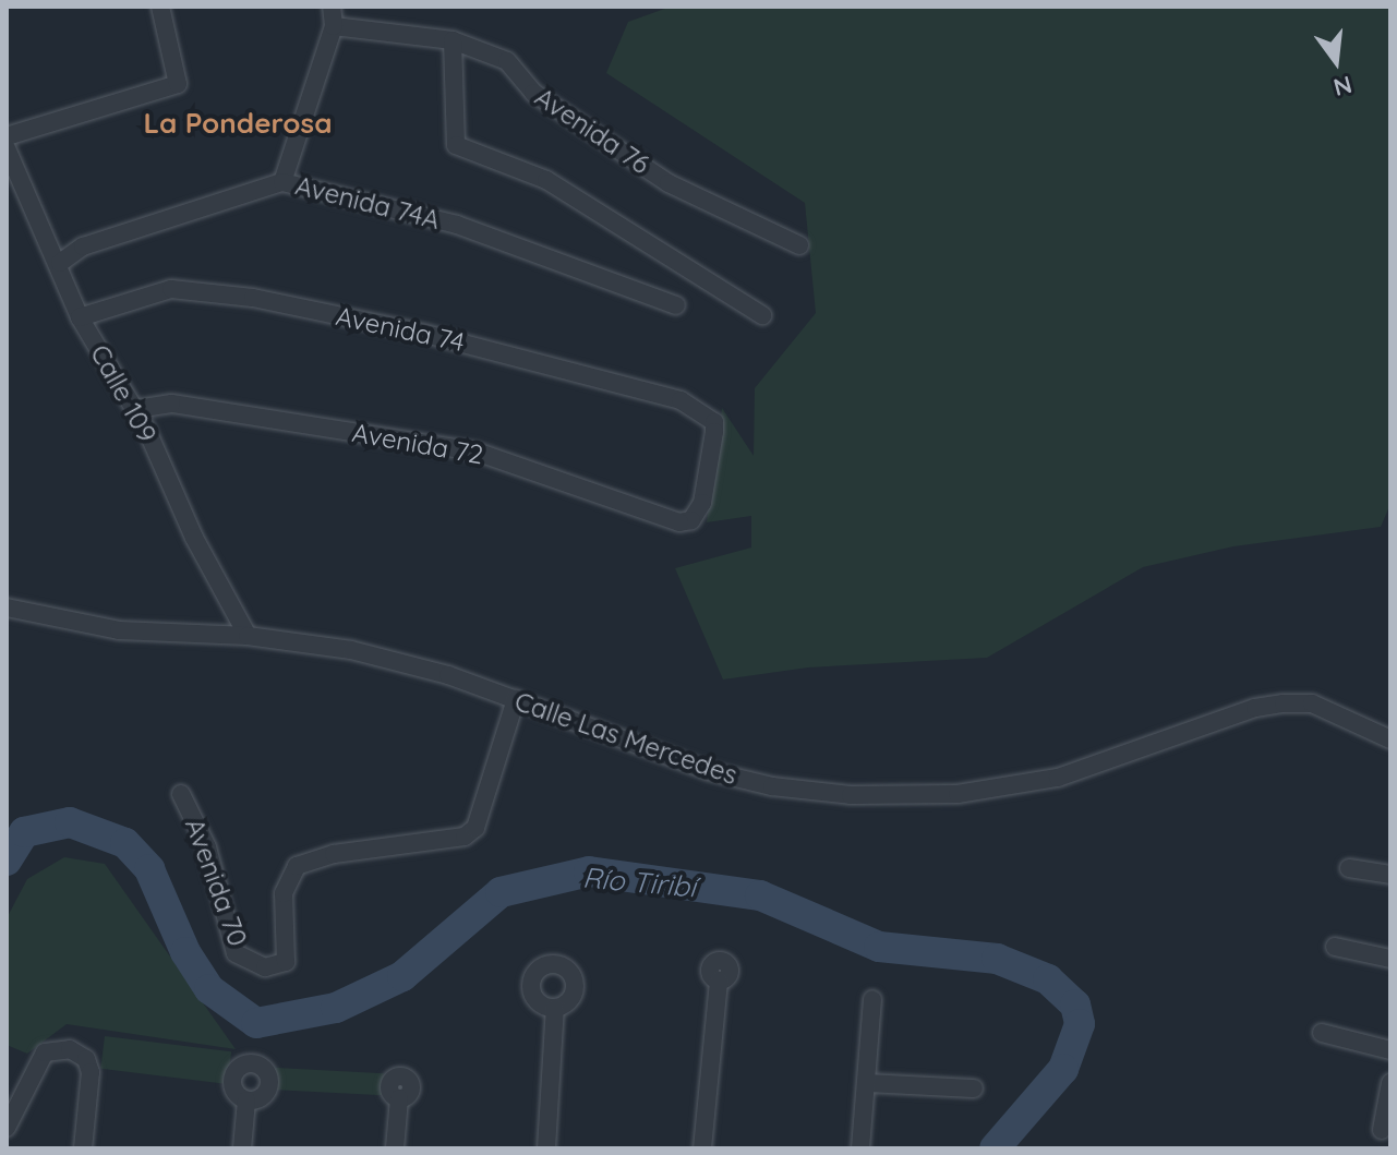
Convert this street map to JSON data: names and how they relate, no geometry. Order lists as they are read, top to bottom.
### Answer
{
  "streets": {
    "street": [
      "Avenida 76",
      "Avenida 74A",
      "Avenida 74",
      "Calle 109",
      "Avenida 72",
      "Calle Las Mercedes",
      "Avenida 70"
    ]
  },
  "crossings": [
    ["Avenida 74A", "Calle 109"],
    ["Avenida 74", "Calle 109"],
    ["Avenida 74", "Avenida 72"],
    ["Calle 109", "Avenida 72"],
    ["Calle 109", "Calle Las Mercedes"],
    ["Calle Las Mercedes", "Avenida 70"]
  ],
  "districts": ["La Ponderosa"],
  "water": ["Río Tiribí"],
  "north": "bottom"
}
